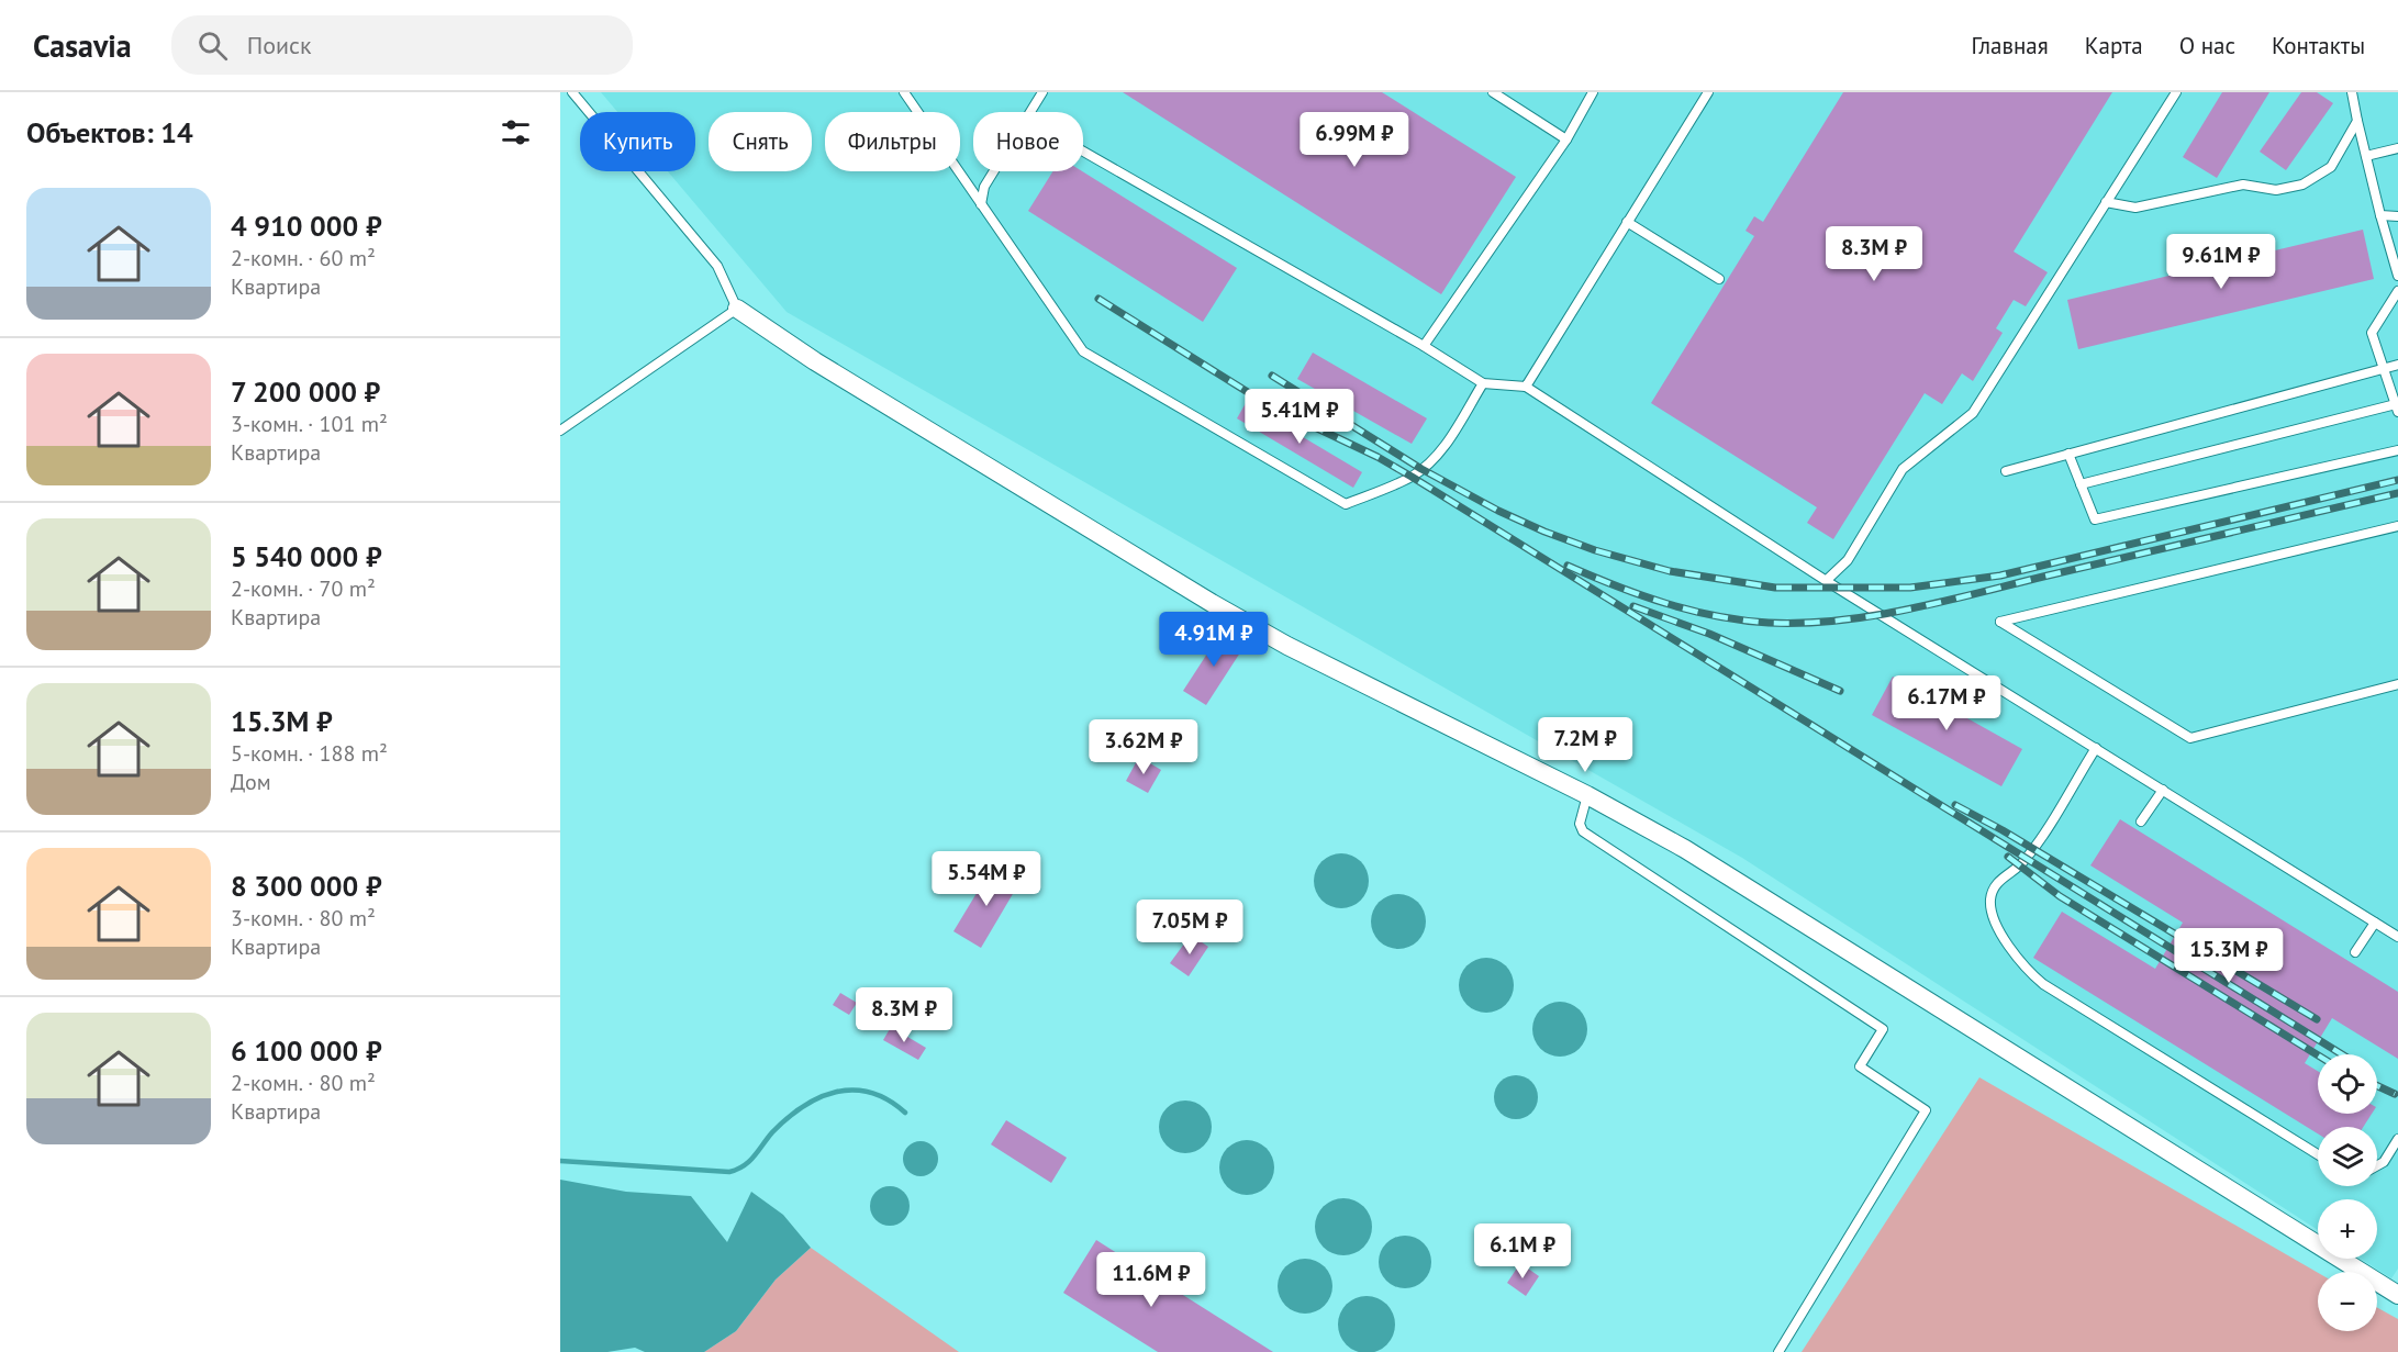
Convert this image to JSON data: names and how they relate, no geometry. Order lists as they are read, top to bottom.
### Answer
{
  "page": {
    "header": "Casavia",
    "search": "Поиск",
    "nav": [
      "Главная",
      "Карта",
      "О нас",
      "Контакты"
    ],
    "heading": "Объектов: 14",
    "price": [
      "6.99M ₽",
      "8.3M ₽",
      "9.61M ₽",
      "5.41M ₽",
      "4.91M ₽",
      "6.17M ₽",
      "7.2M ₽",
      "3.62M ₽",
      "5.54M ₽",
      "7.05M ₽",
      "15.3M ₽",
      "8.3M ₽",
      "6.1M ₽",
      "11.6M ₽"
    ],
    "chip": [
      "Купить",
      "Снять",
      "Фильтры",
      "Новое"
    ],
    "list": [
      {
        "name": "4 910 000 ₽",
        "note": "2-комн. · 60 m² · Квартира"
      },
      {
        "name": "7 200 000 ₽",
        "note": "3-комн. · 101 m² · Квартира"
      },
      {
        "name": "5 540 000 ₽",
        "note": "2-комн. · 70 m² · Квартира"
      },
      {
        "name": "15.3M ₽",
        "note": "5-комн. · 188 m² · Дом"
      },
      {
        "name": "8 300 000 ₽",
        "note": "3-комн. · 80 m² · Квартира"
      },
      {
        "name": "6 100 000 ₽",
        "note": "2-комн. · 80 m² · Квартира"
      }
    ],
    "map_buttons": ["+", "−"]
  }
}
